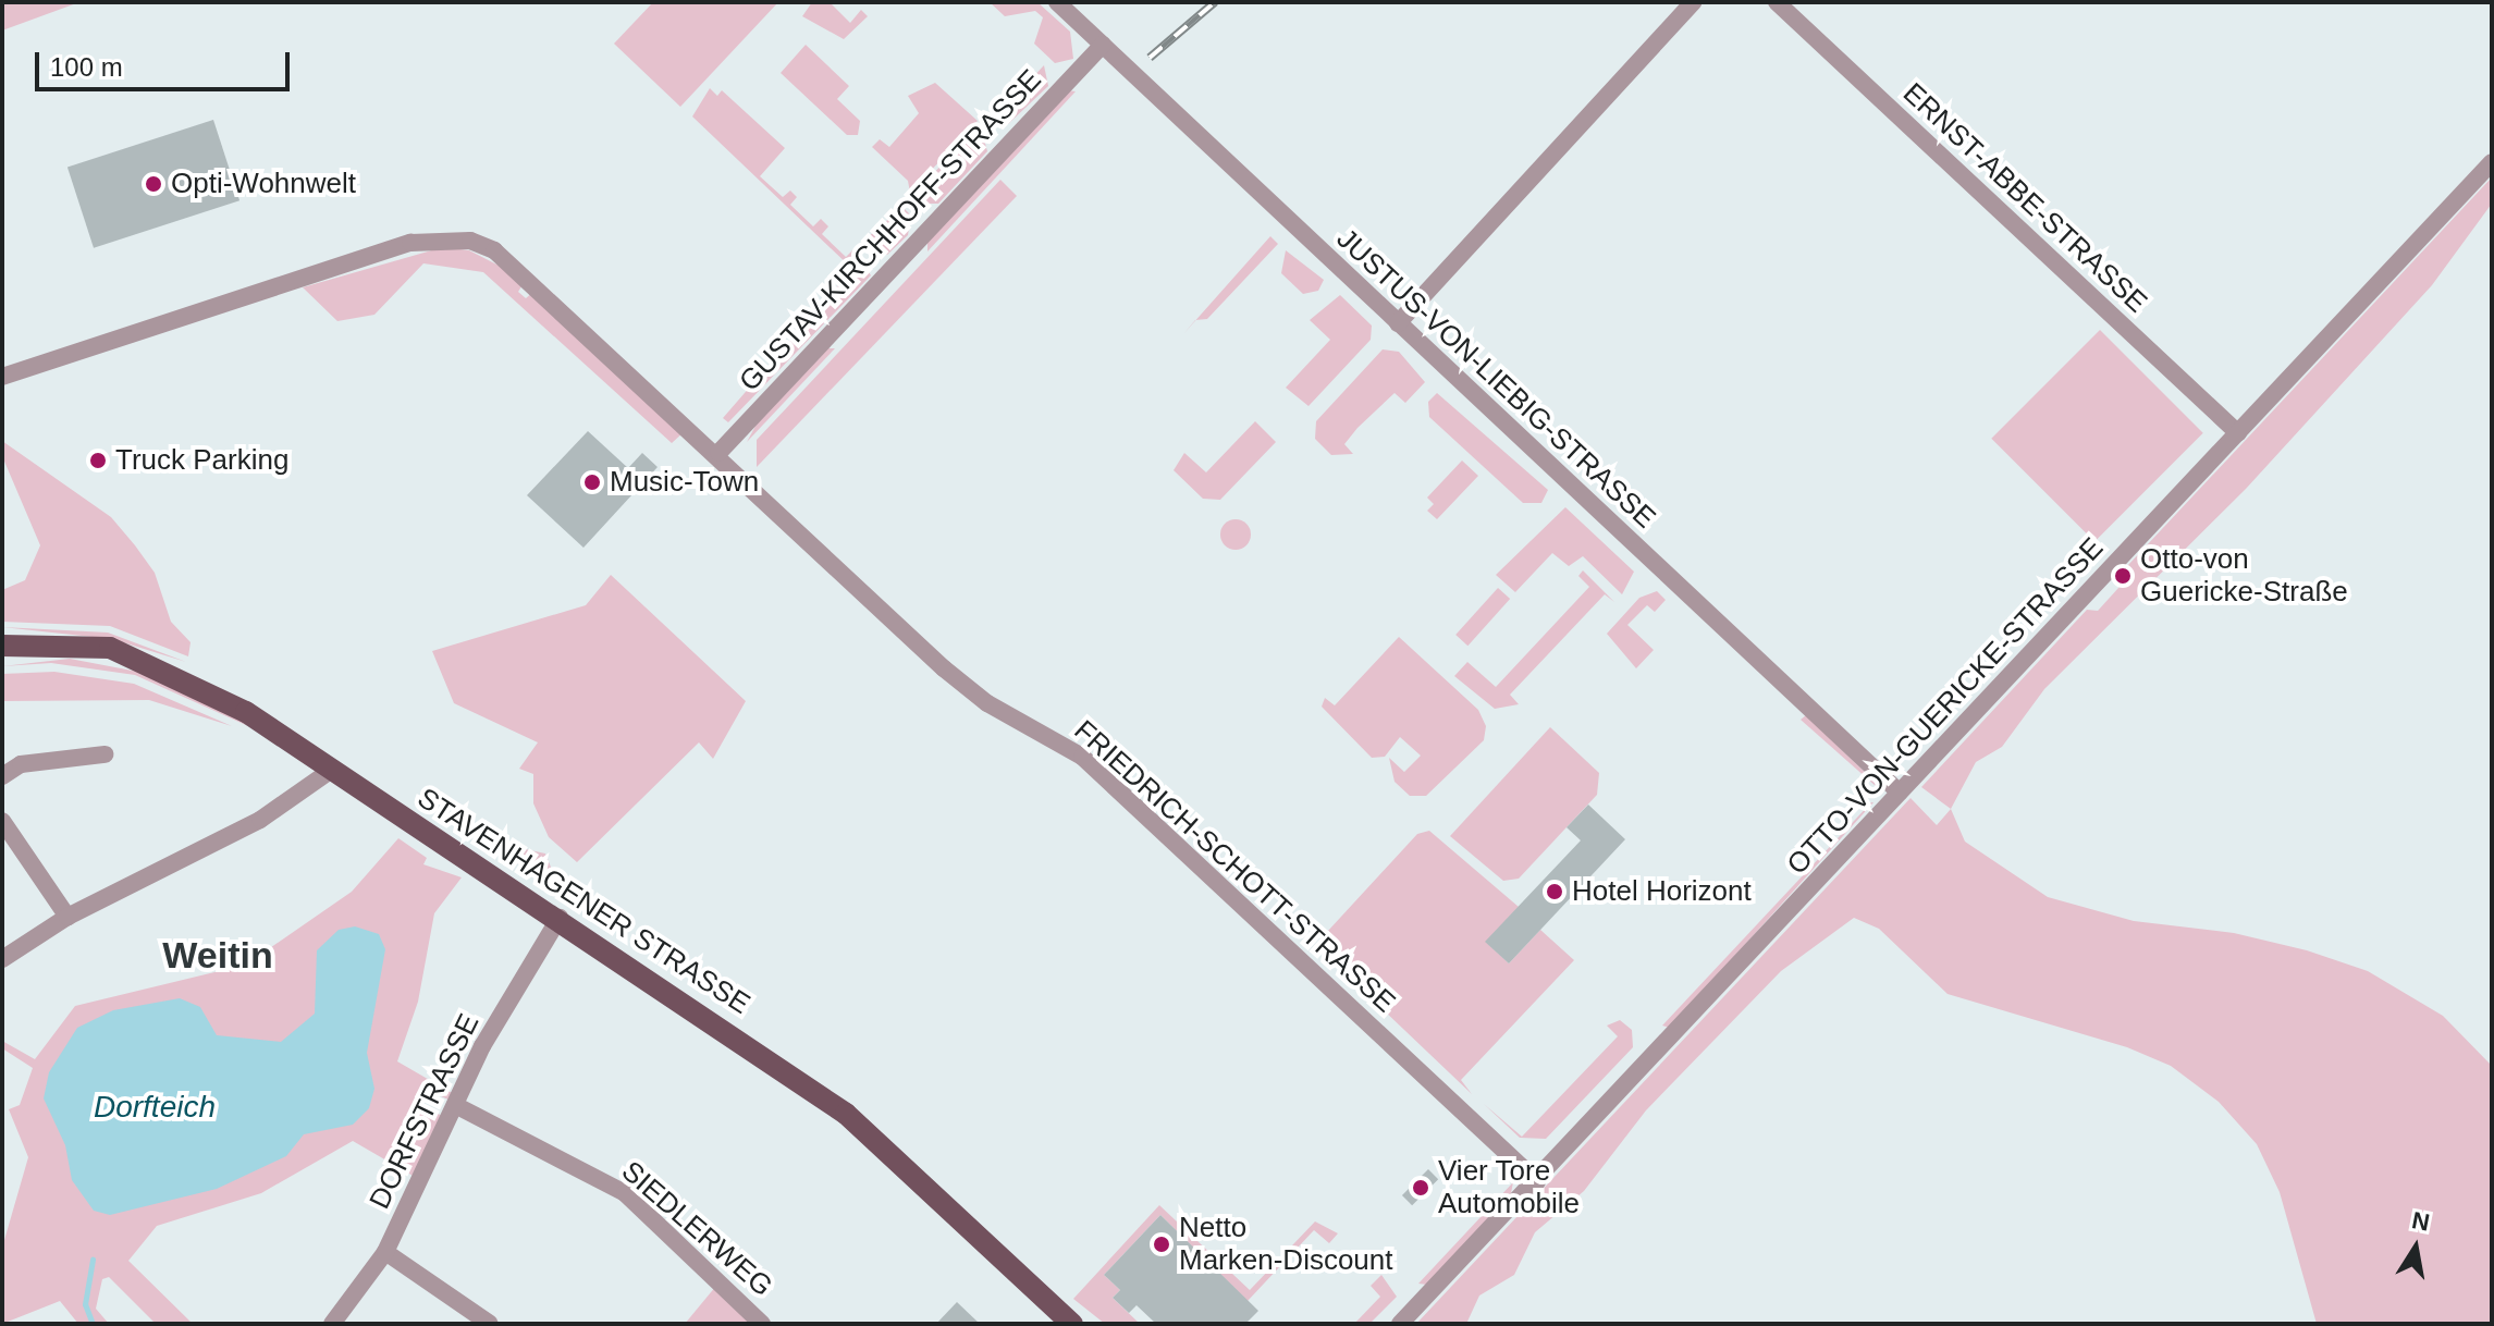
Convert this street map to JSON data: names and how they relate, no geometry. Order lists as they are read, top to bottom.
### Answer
{
  "streets": {
    "main road": ["STAVENHAGENER STRASSE"],
    "street": [
      "ERNST-ABBE-STRASSE",
      "GUSTAV-KIRCHHOFF-STRASSE",
      "JUSTUS-VON-LIEBIG-STRASSE",
      "OTTO-VON-GUERICKE-STRASSE",
      "FRIEDRICH-SCHOTT-STRASSE",
      "DORFSTRASSE",
      "SIEDLERWEG"
    ]
  },
  "crossings": [
    ["ERNST-ABBE-STRASSE", "OTTO-VON-GUERICKE-STRASSE"],
    ["GUSTAV-KIRCHHOFF-STRASSE", "JUSTUS-VON-LIEBIG-STRASSE"],
    ["GUSTAV-KIRCHHOFF-STRASSE", "FRIEDRICH-SCHOTT-STRASSE"],
    ["JUSTUS-VON-LIEBIG-STRASSE", "OTTO-VON-GUERICKE-STRASSE"],
    ["OTTO-VON-GUERICKE-STRASSE", "FRIEDRICH-SCHOTT-STRASSE"],
    ["STAVENHAGENER STRASSE", "DORFSTRASSE"],
    ["DORFSTRASSE", "SIEDLERWEG"]
  ],
  "districts": ["Weitin"],
  "water": ["Dorfteich"],
  "places": [
    "Opti-Wohnwelt",
    "Truck Parking",
    "Music-Town",
    "Otto-von Guericke-Straße",
    "Hotel Horizont",
    "Vier Tore Automobile",
    "Netto Marken-Discount"
  ],
  "scale_bar": "100 m",
  "north": "top"
}
